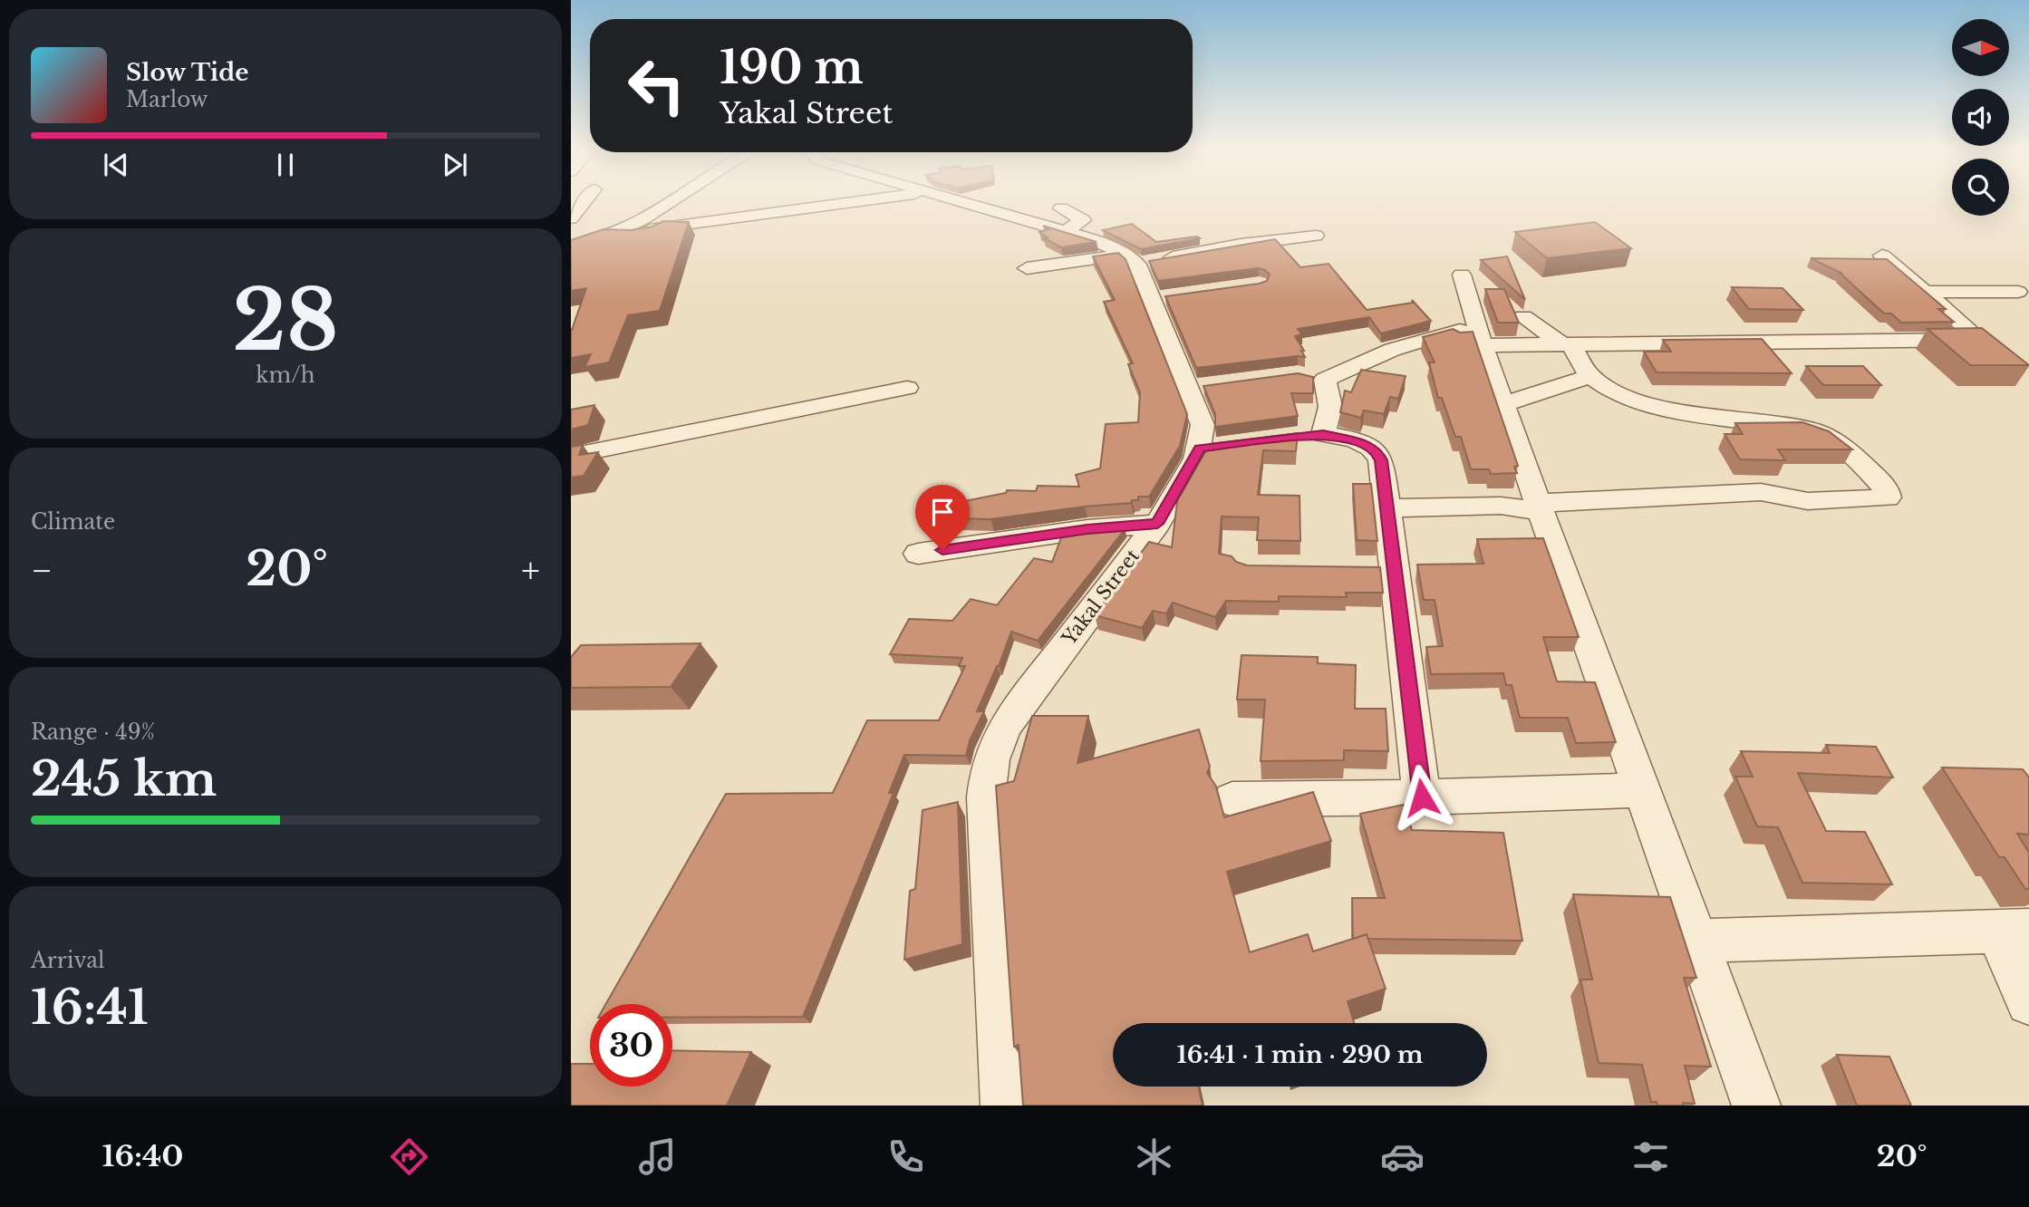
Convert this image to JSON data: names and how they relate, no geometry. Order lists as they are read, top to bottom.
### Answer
{
  "streets": {
    "street": ["Yakal Street"]
  },
  "north": "right",
  "page": {
    "turn": ["190 m", "Yakal Street"],
    "song": ["Slow Tide", "Marlow"],
    "tile": [
      ["28", "km/h"],
      "Climate",
      ["Range · 49%", "245 km"],
      ["Arrival", "16:41"]
    ],
    "heat": ["−", "20°", "+"],
    "limit": "30",
    "trip": "16:41 · 1 min · 290 m",
    "tabs": ["16:40", "20°"]
  }
}
